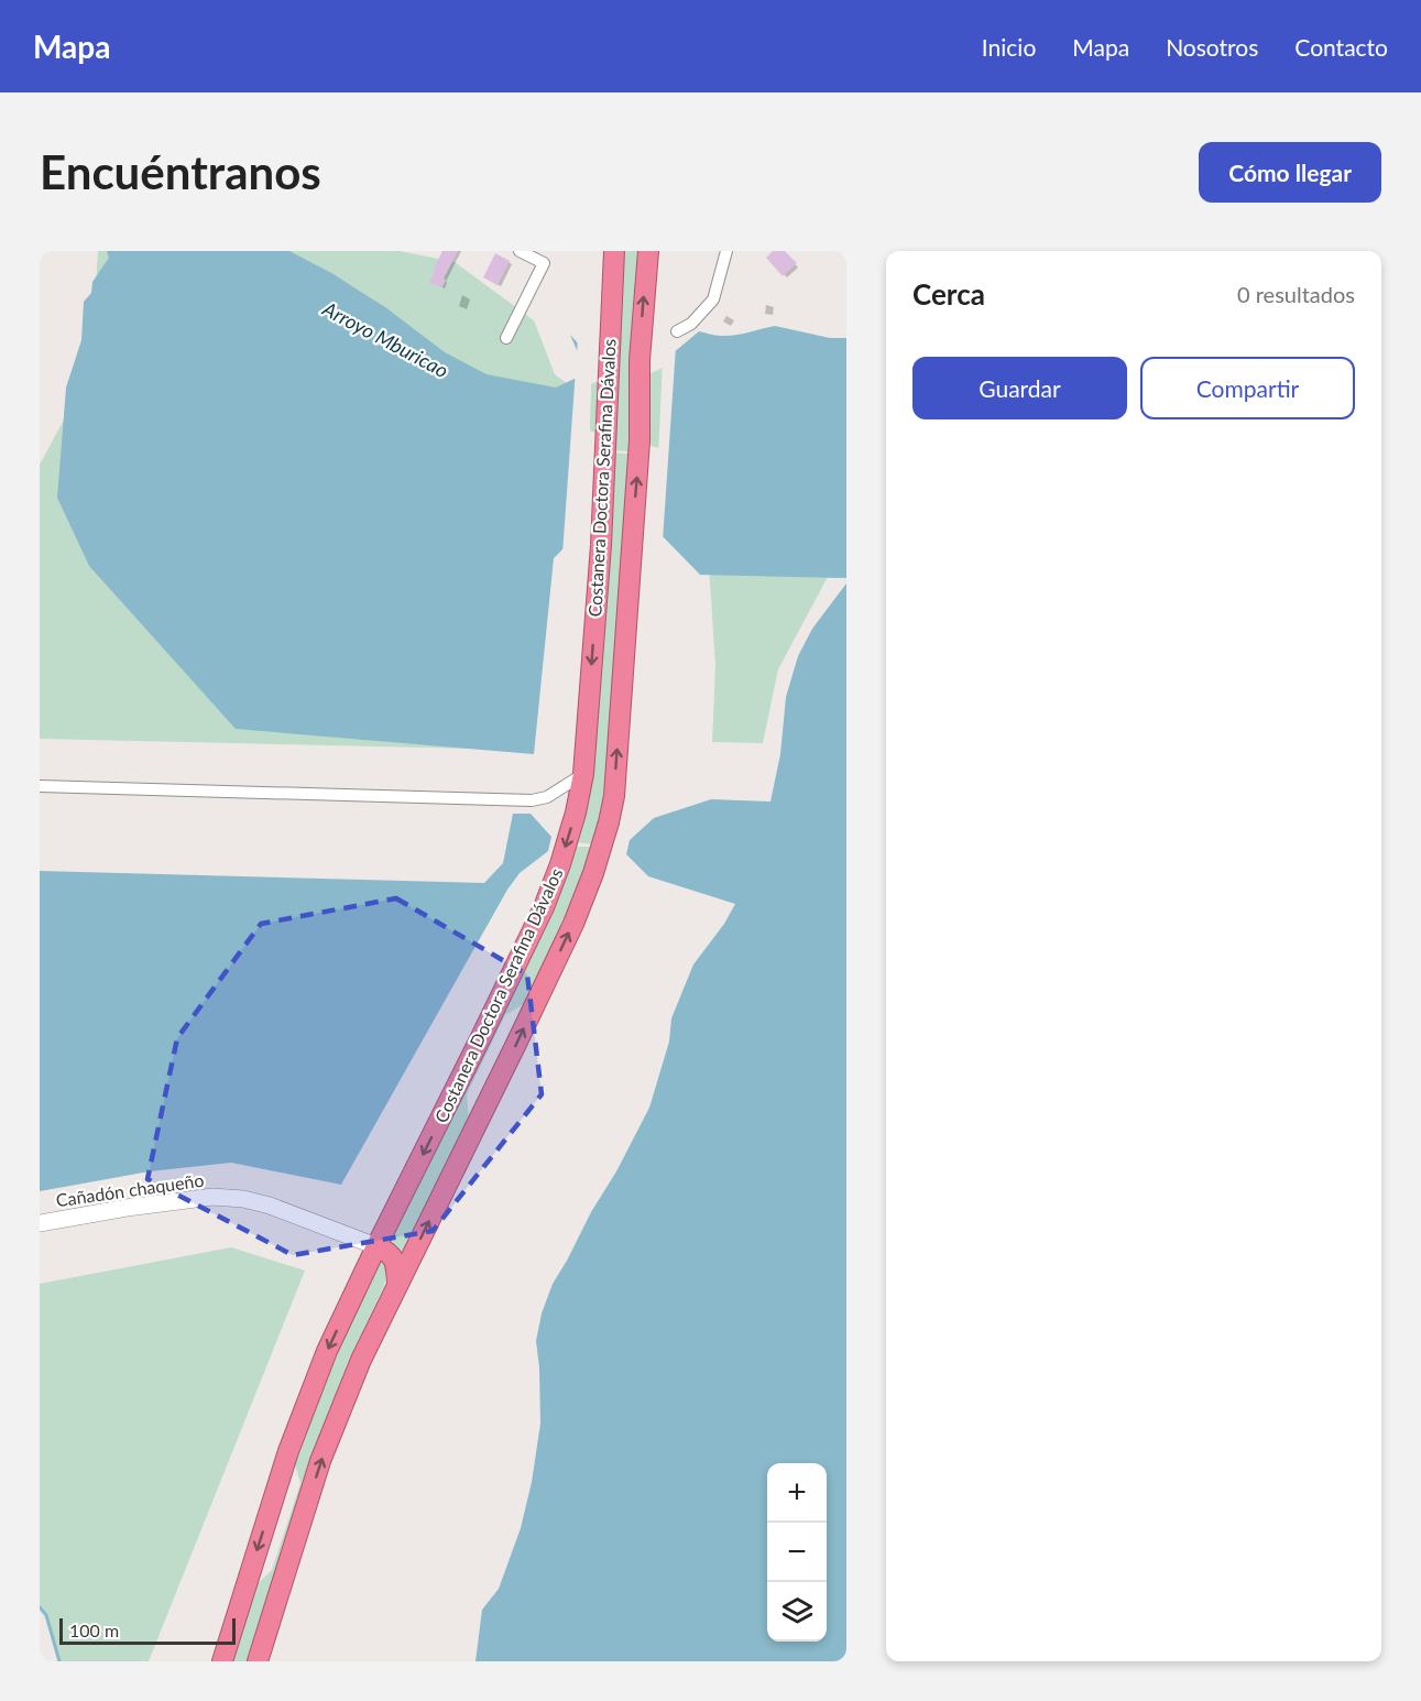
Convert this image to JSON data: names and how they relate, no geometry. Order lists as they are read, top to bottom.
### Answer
{
  "streets": {
    "highway": ["Costanera Doctora Serafina Dávalos"],
    "main road": ["Cañadón chaqueño"]
  },
  "crossings": [
    ["Costanera Doctora Serafina Dávalos", "Cañadón chaqueño"]
  ],
  "water": ["Arroyo Mburicao"],
  "scale_bar": "100 m",
  "page": {
    "header": "Mapa",
    "nav": [
      "Inicio",
      "Mapa",
      "Nosotros",
      "Contacto"
    ],
    "buttons": [
      "Cómo llegar",
      ["Guardar", "Compartir"]
    ],
    "title": "Encuéntranos",
    "heading": ["Cerca", "0 resultados"],
    "map_buttons": ["+", "−"],
    "scale": "100 m"
  }
}
